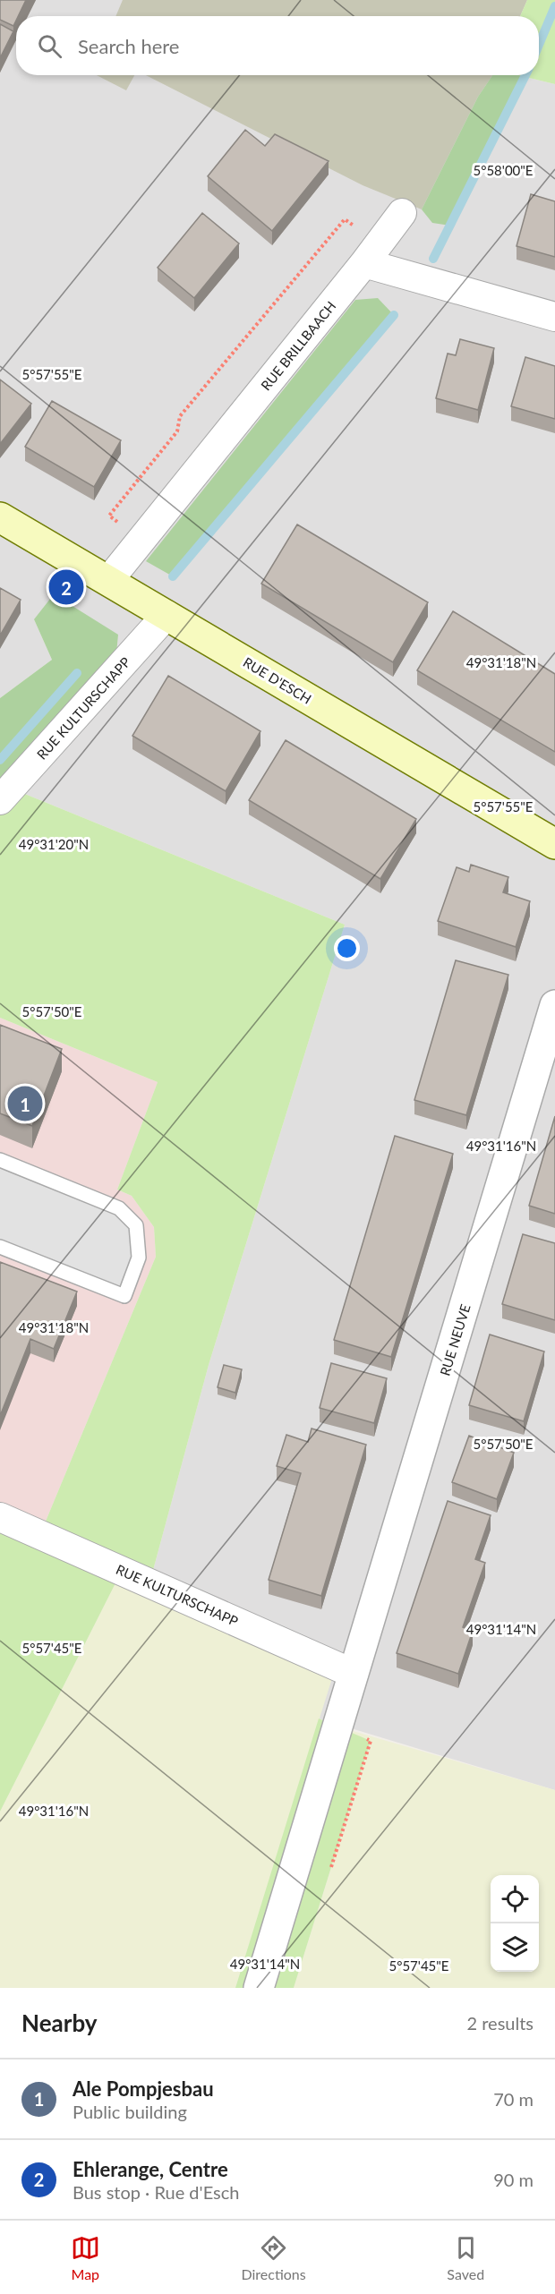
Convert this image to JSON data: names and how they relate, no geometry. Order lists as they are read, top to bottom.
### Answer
{
  "streets": {
    "main road": ["RUE D'ESCH"],
    "street": ["RUE BRILLBAACH", "RUE KULTURSCHAPP", "RUE NEUVE"]
  },
  "crossings": [
    ["RUE BRILLBAACH", "RUE D'ESCH"],
    ["RUE D'ESCH", "RUE KULTURSCHAPP"],
    ["RUE KULTURSCHAPP", "RUE NEUVE"]
  ],
  "page": {
    "search": "Search here",
    "pins": ["2", "1"],
    "heading": ["Nearby", "2 results"],
    "list": [
      {
        "mark": "1",
        "name": "Ale Pompjesbau",
        "note": "Public building",
        "value": "70 m"
      },
      {
        "mark": "2",
        "name": "Ehlerange, Centre",
        "note": "Bus stop · Rue d'Esch",
        "value": "90 m"
      }
    ],
    "nav": ["Map", "Directions", "Saved"]
  },
  "coordinates": [
    "5°58'00\"E",
    "5°57'55\"E",
    "49°31'18\"N",
    "49°31'20\"N",
    "5°57'50\"E",
    "49°31'16\"N",
    "49°31'14\"N",
    "5°57'45\"E"
  ]
}
